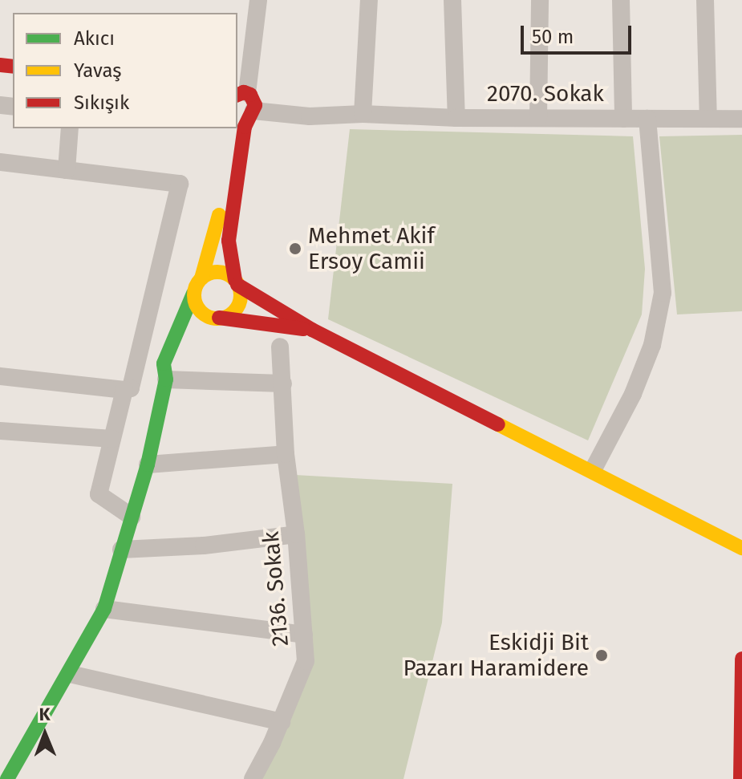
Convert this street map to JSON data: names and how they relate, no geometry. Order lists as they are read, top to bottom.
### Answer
{
  "streets": {
    "street": ["2070. Sokak", "2136. Sokak"]
  },
  "places": ["Mehmet Akif Ersoy Camii", "Eskidji Bit Pazarı Haramidere"],
  "legend": ["Akıcı", "Yavaş", "Sıkışık"],
  "scale_bar": "50 m",
  "north": "top"
}
